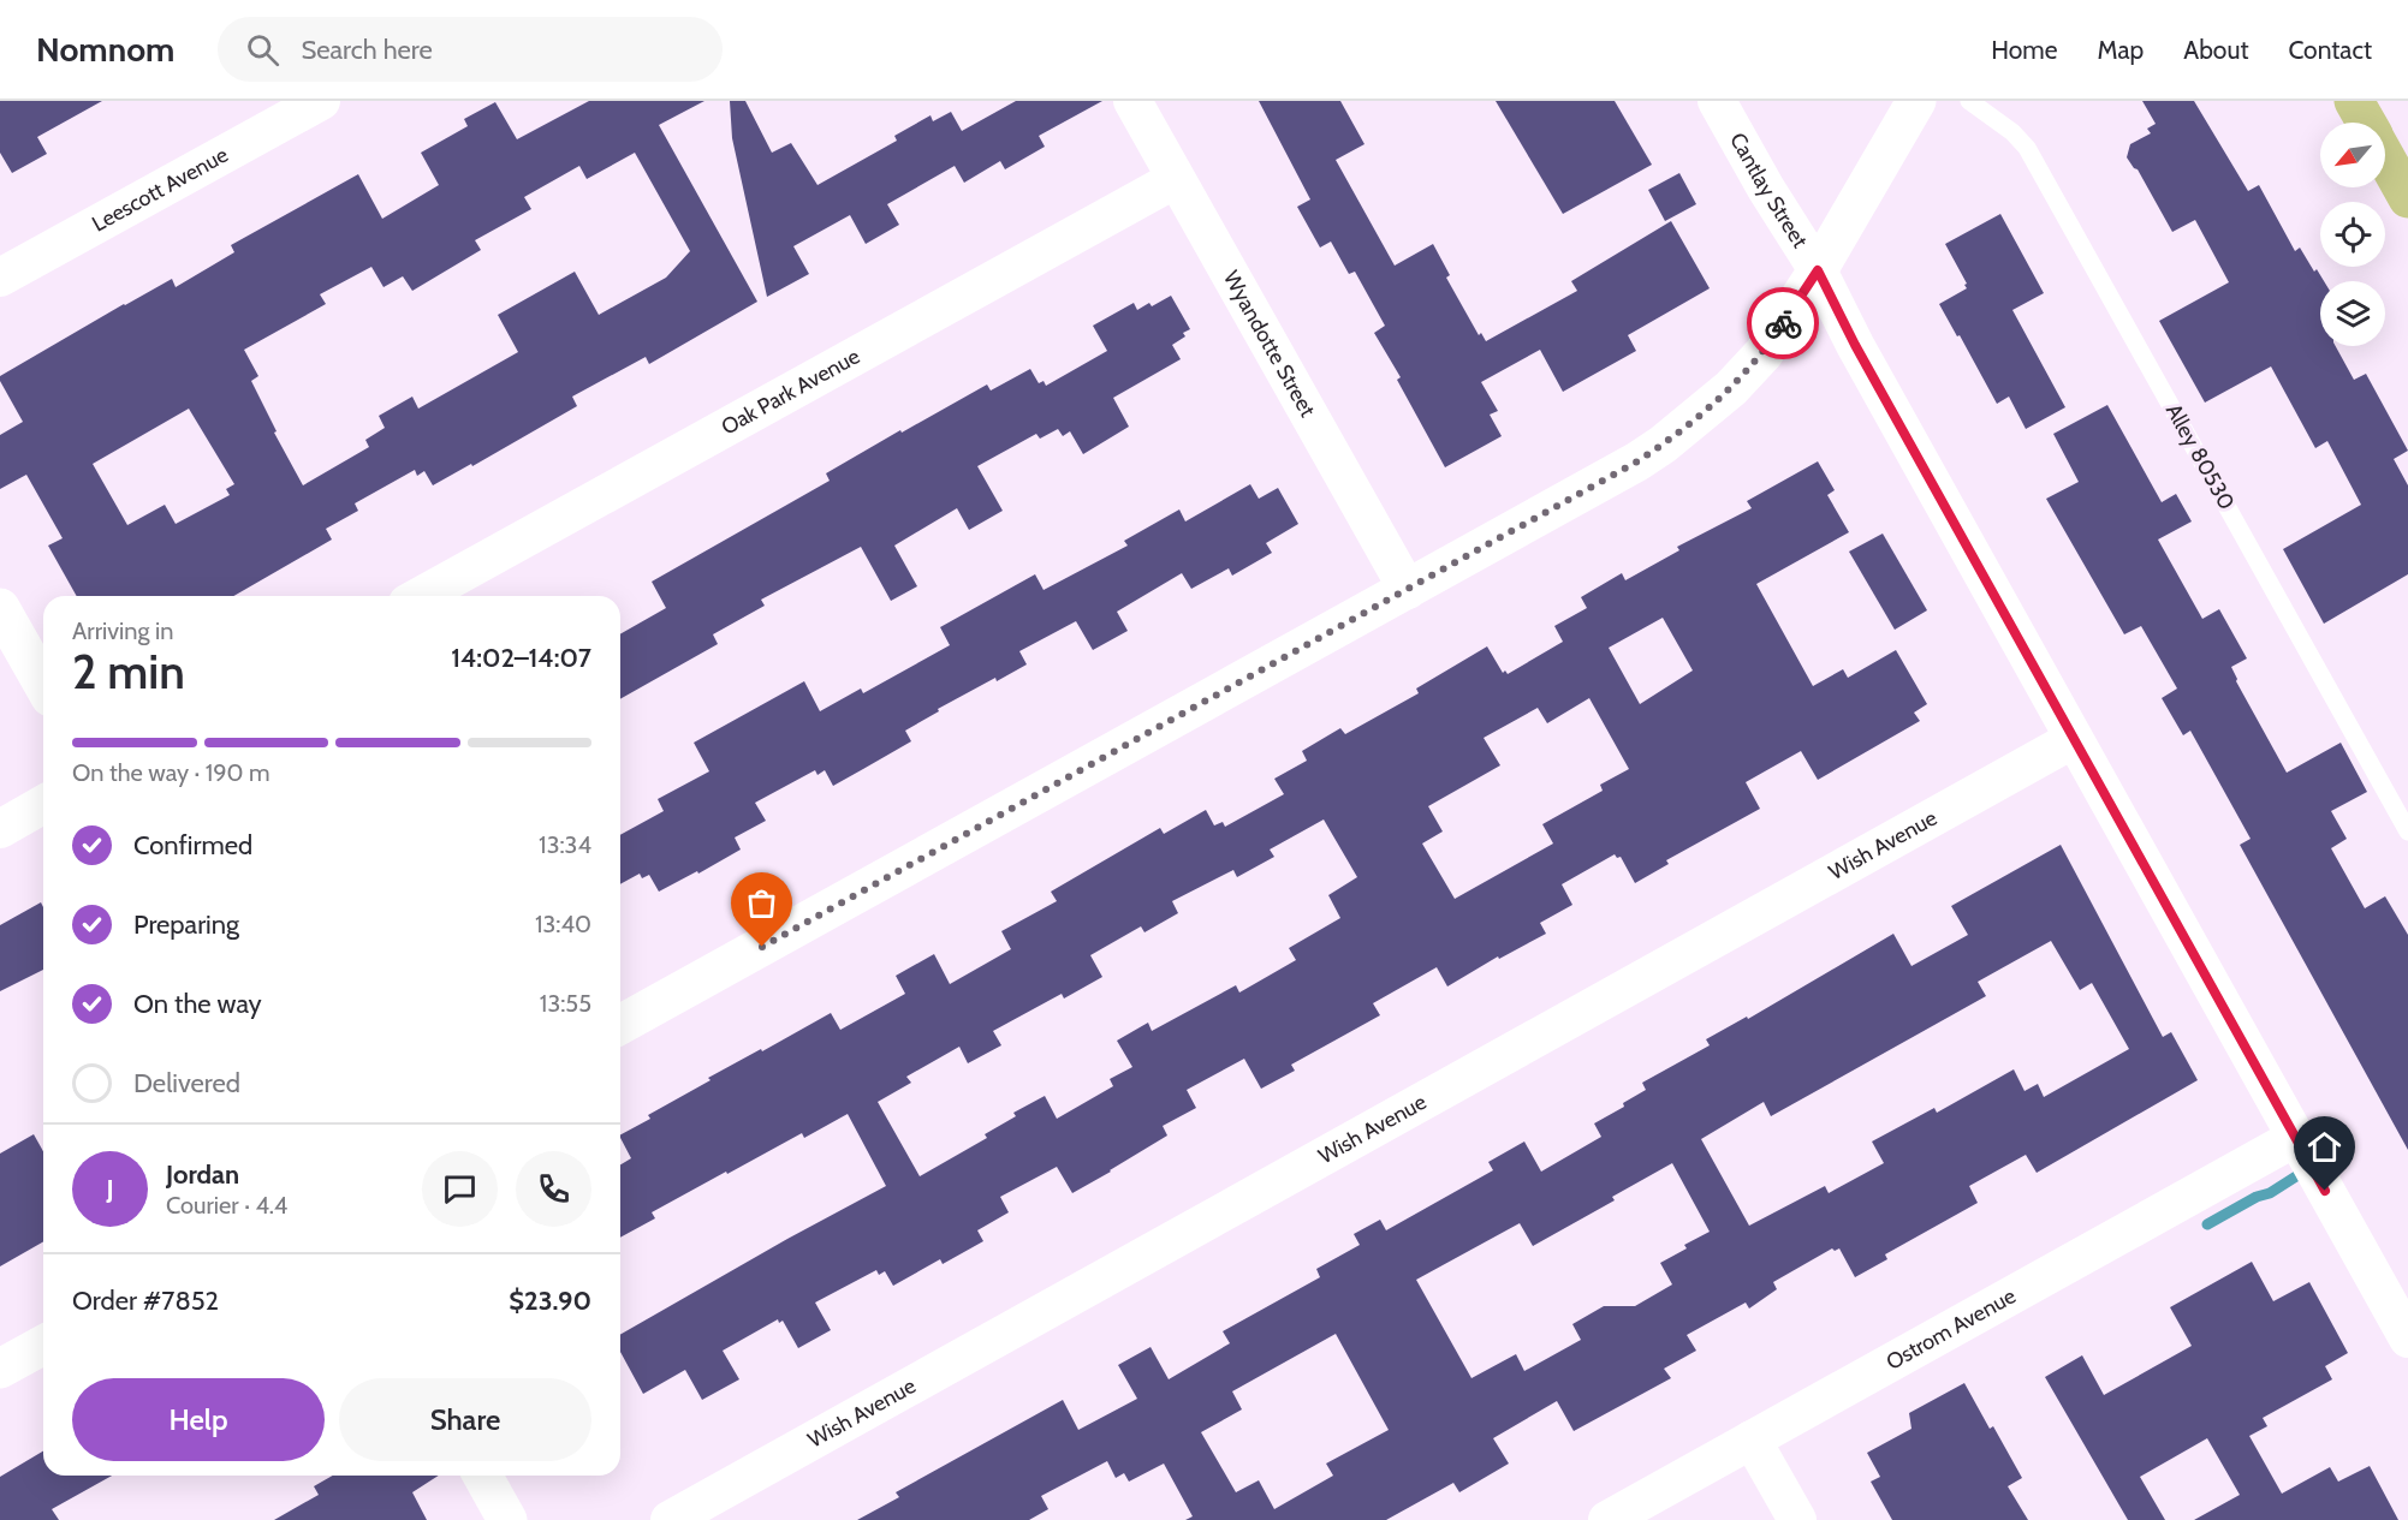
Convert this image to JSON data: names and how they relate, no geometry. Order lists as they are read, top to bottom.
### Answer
{
  "streets": {
    "street": [
      "Leescott Avenue",
      "Cantlay Street",
      "Wyandotte Street",
      "Oak Park Avenue",
      "Wish Avenue",
      "Ostrom Avenue"
    ],
    "lane": ["Alley 80530"]
  },
  "crossings": [
    ["Cantlay Street", "Wish Avenue"],
    ["Cantlay Street", "Ostrom Avenue"],
    ["Wyandotte Street", "Oak Park Avenue"]
  ],
  "north": "bottom left",
  "page": {
    "header": "Nomnom",
    "search": "Search here",
    "nav": [
      "Home",
      "Map",
      "About",
      "Contact"
    ],
    "heading": ["2 min", "Arriving in", "14:02–14:07"],
    "panel": [
      "Jordan",
      "Courier · 4.4",
      "Order #7852",
      "$23.90"
    ],
    "bar": "On the way · 190 m",
    "list": [
      ["Confirmed", "13:34"],
      ["Preparing", "13:40"],
      ["On the way", "13:55"],
      "Delivered"
    ],
    "round": "J",
    "buttons": ["Help", "Share"]
  }
}
